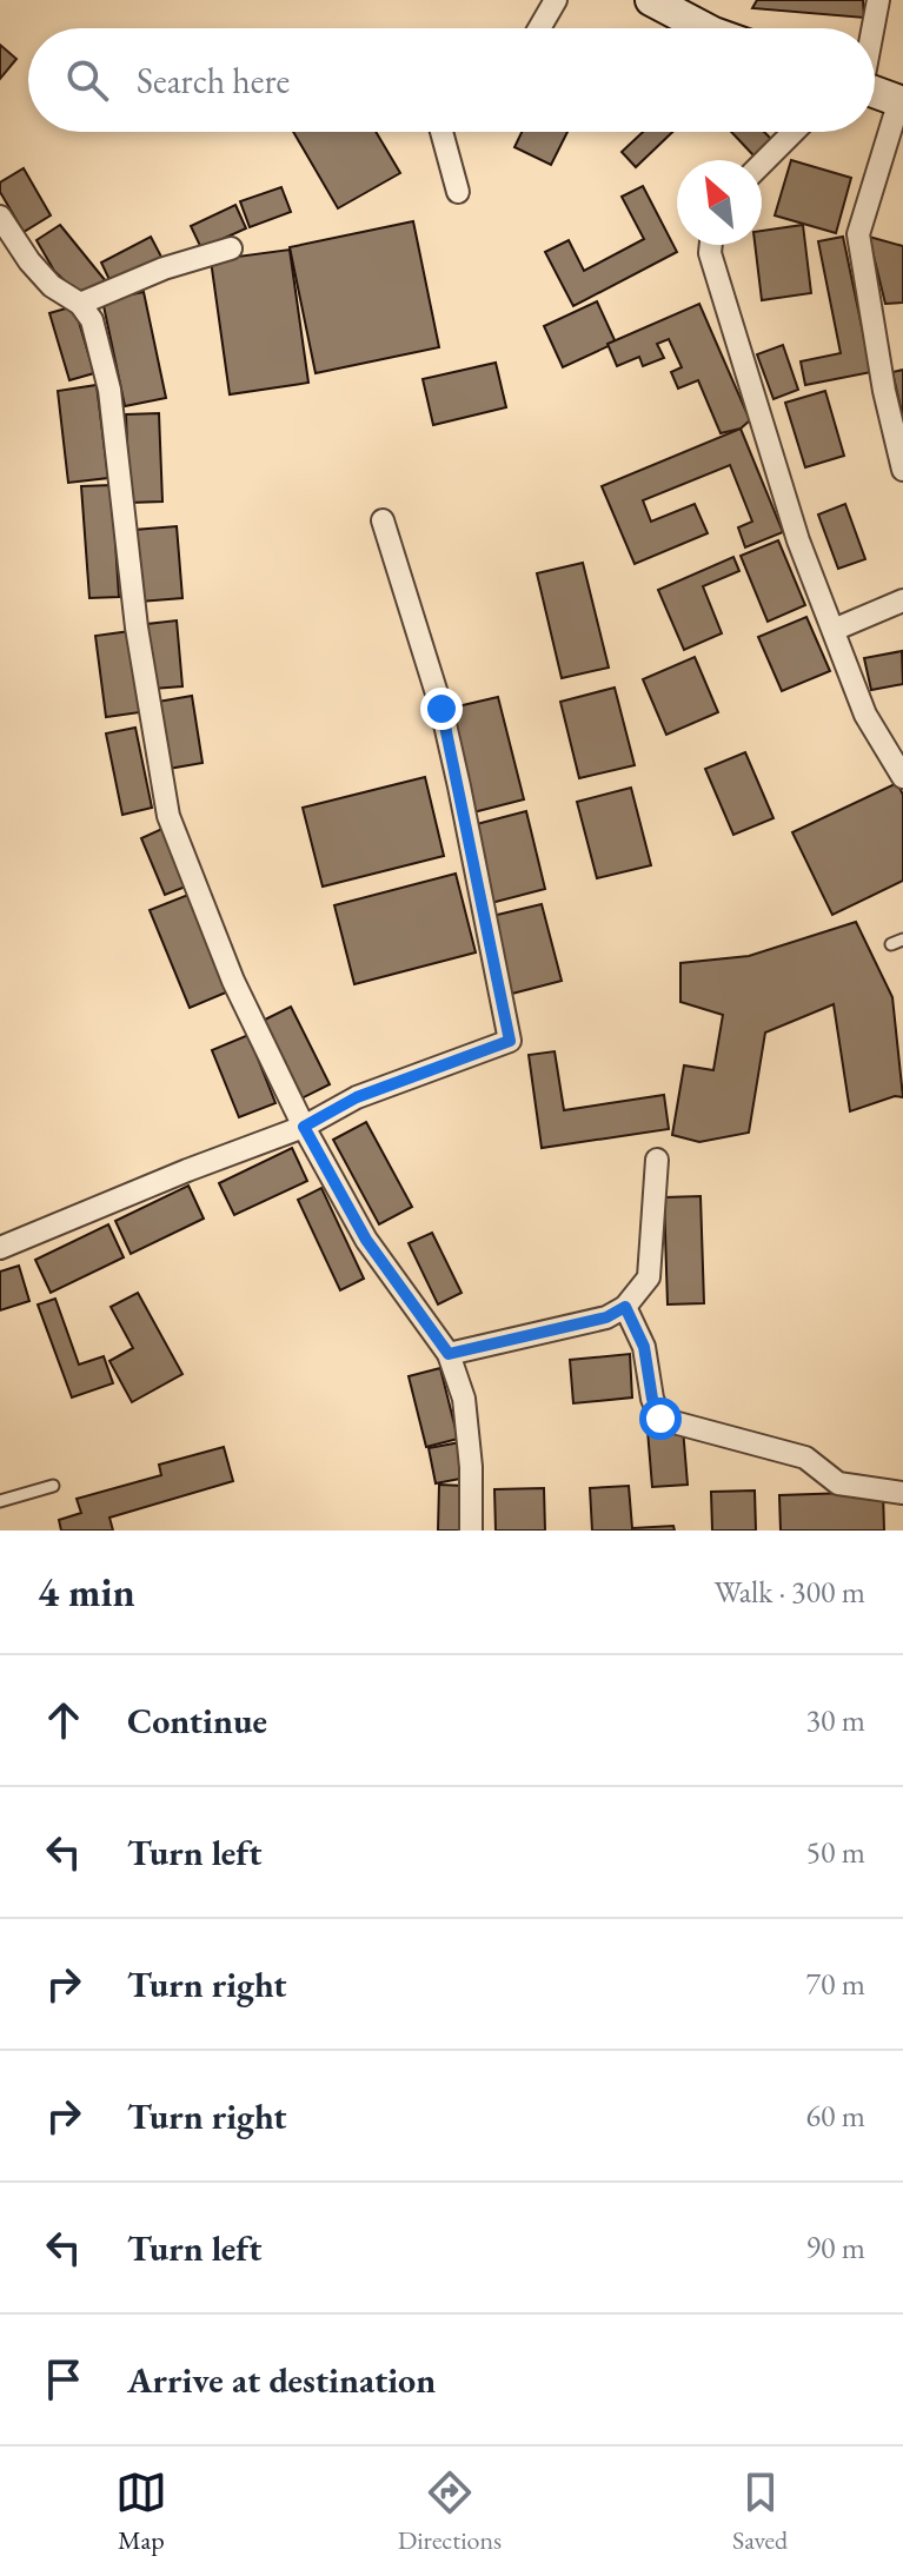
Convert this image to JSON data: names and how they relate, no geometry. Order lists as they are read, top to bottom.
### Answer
{
  "north": "top left",
  "page": {
    "search": "Search here",
    "heading": ["4 min", "Walk · 300 m"],
    "list": [
      ["Continue", "30 m"],
      ["Turn left", "50 m"],
      ["Turn right", "70 m"],
      ["Turn right", "60 m"],
      ["Turn left", "90 m"],
      "Arrive at destination"
    ],
    "nav": ["Map", "Directions", "Saved"]
  }
}
